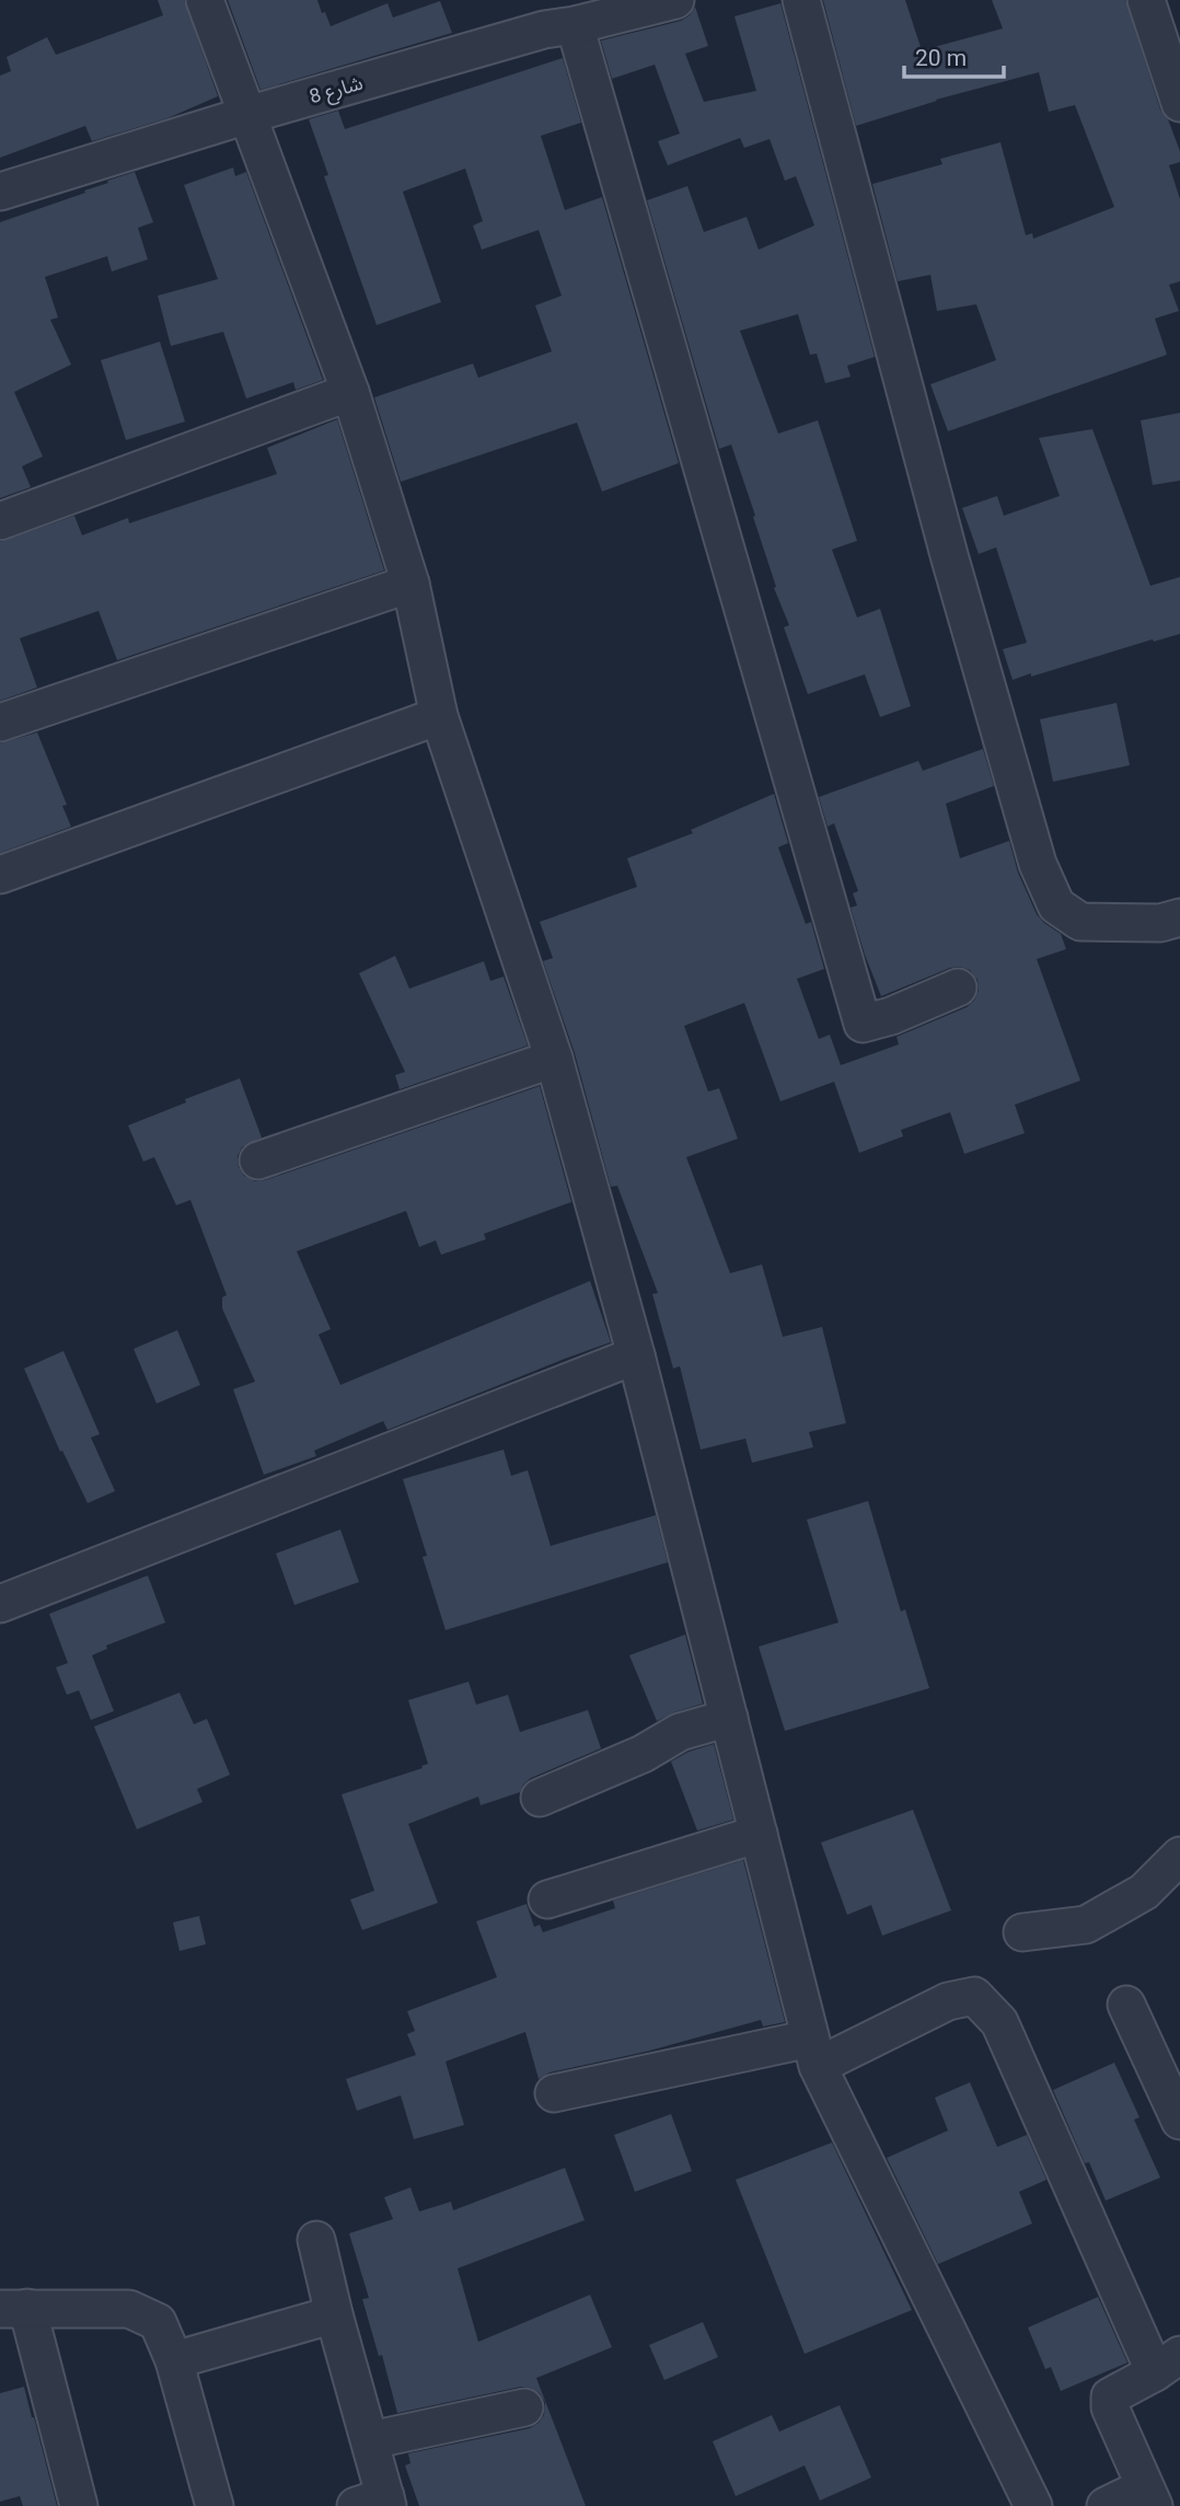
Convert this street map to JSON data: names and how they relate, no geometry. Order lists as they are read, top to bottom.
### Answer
{
  "streets": {
    "street": ["شارع 8"]
  },
  "scale_bar": "20 m"
}
